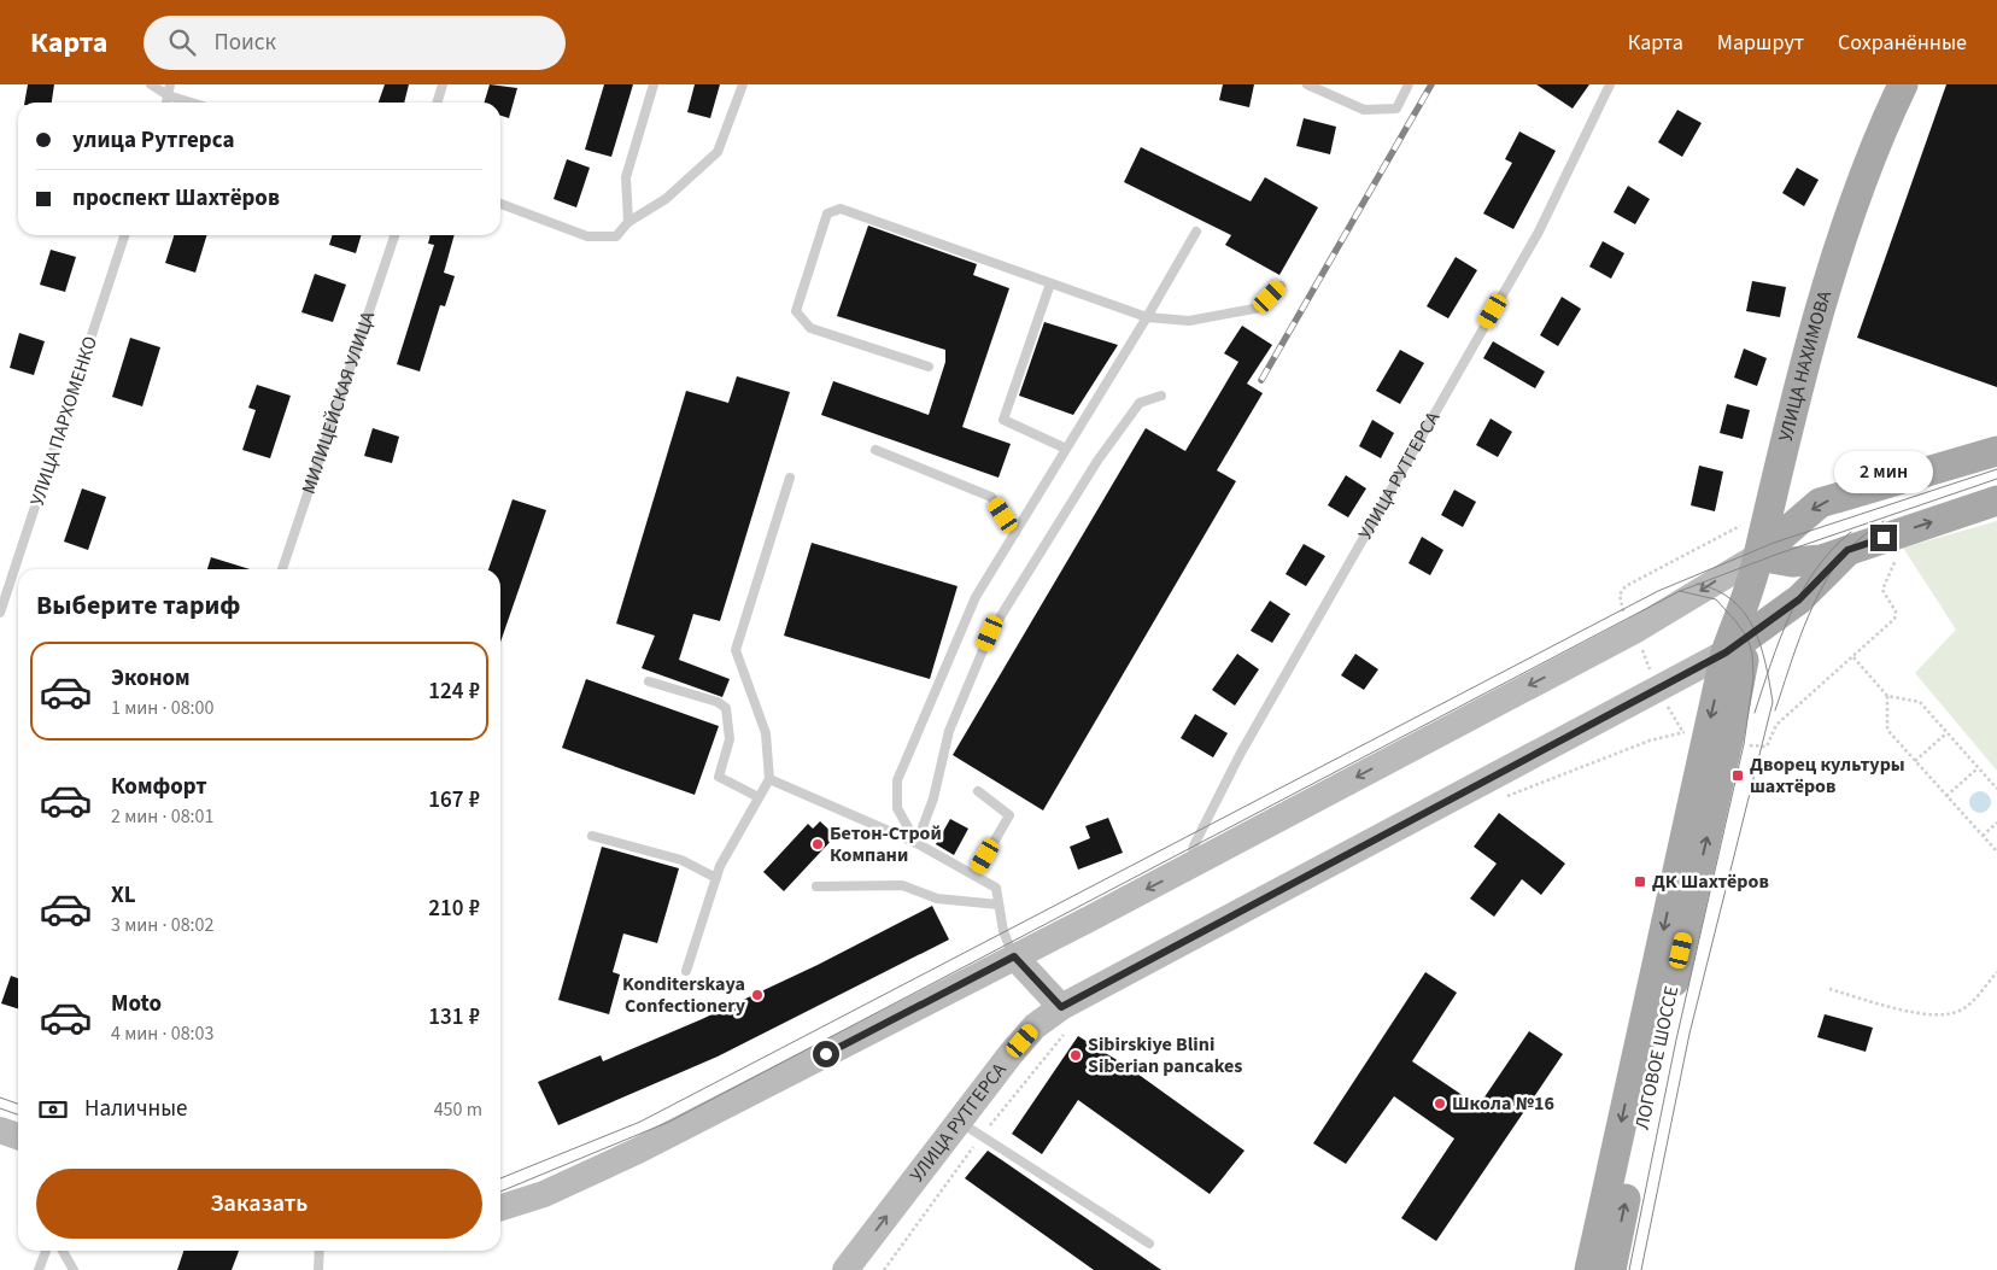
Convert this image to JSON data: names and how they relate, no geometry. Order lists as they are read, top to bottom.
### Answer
{
  "streets": {
    "main road": ["УЛИЦА НАХИМОВА", "УЛИЦА РУТГЕРСА", "ЛОГОВОЕ ШОССЕ"],
    "lane": ["МИЛИЦЕЙСКАЯ УЛИЦА", "УЛИЦА ПАРХОМЕНКО"]
  },
  "crossings": [
    ["УЛИЦА НАХИМОВА", "УЛИЦА РУТГЕРСА"],
    ["УЛИЦА НАХИМОВА", "ЛОГОВОЕ ШОССЕ"],
    ["УЛИЦА РУТГЕРСА", "ЛОГОВОЕ ШОССЕ"]
  ],
  "places": {
    "transit": ["Дворец культуры шахтёров", "ДК Шахтёров"],
    "other": [
      "Бетон-Строй Компани",
      "Konditerskaya Confectionery",
      "Sibirskiye Blini Siberian pancakes",
      "Школа №16"
    ]
  },
  "page": {
    "header": "Карта",
    "search": "Поиск",
    "nav": ["Карта", "Маршрут", "Сохранённые"],
    "banner": ["улица Рутгерса", "проспект Шахтёров"],
    "bubble": "2 мин",
    "heading": "Выберите тариф",
    "list": [
      {
        "name": "Эконом",
        "note": "1 мин · 08:00",
        "value": "124 ₽"
      },
      {
        "name": "Комфорт",
        "note": "2 мин · 08:01",
        "value": "167 ₽"
      },
      {
        "name": "XL",
        "note": "3 мин · 08:02",
        "value": "210 ₽"
      },
      {
        "name": "Moto",
        "note": "4 мин · 08:03",
        "value": "131 ₽"
      }
    ],
    "pay": ["Наличные", "450 m"],
    "buttons": "Заказать"
  }
}
